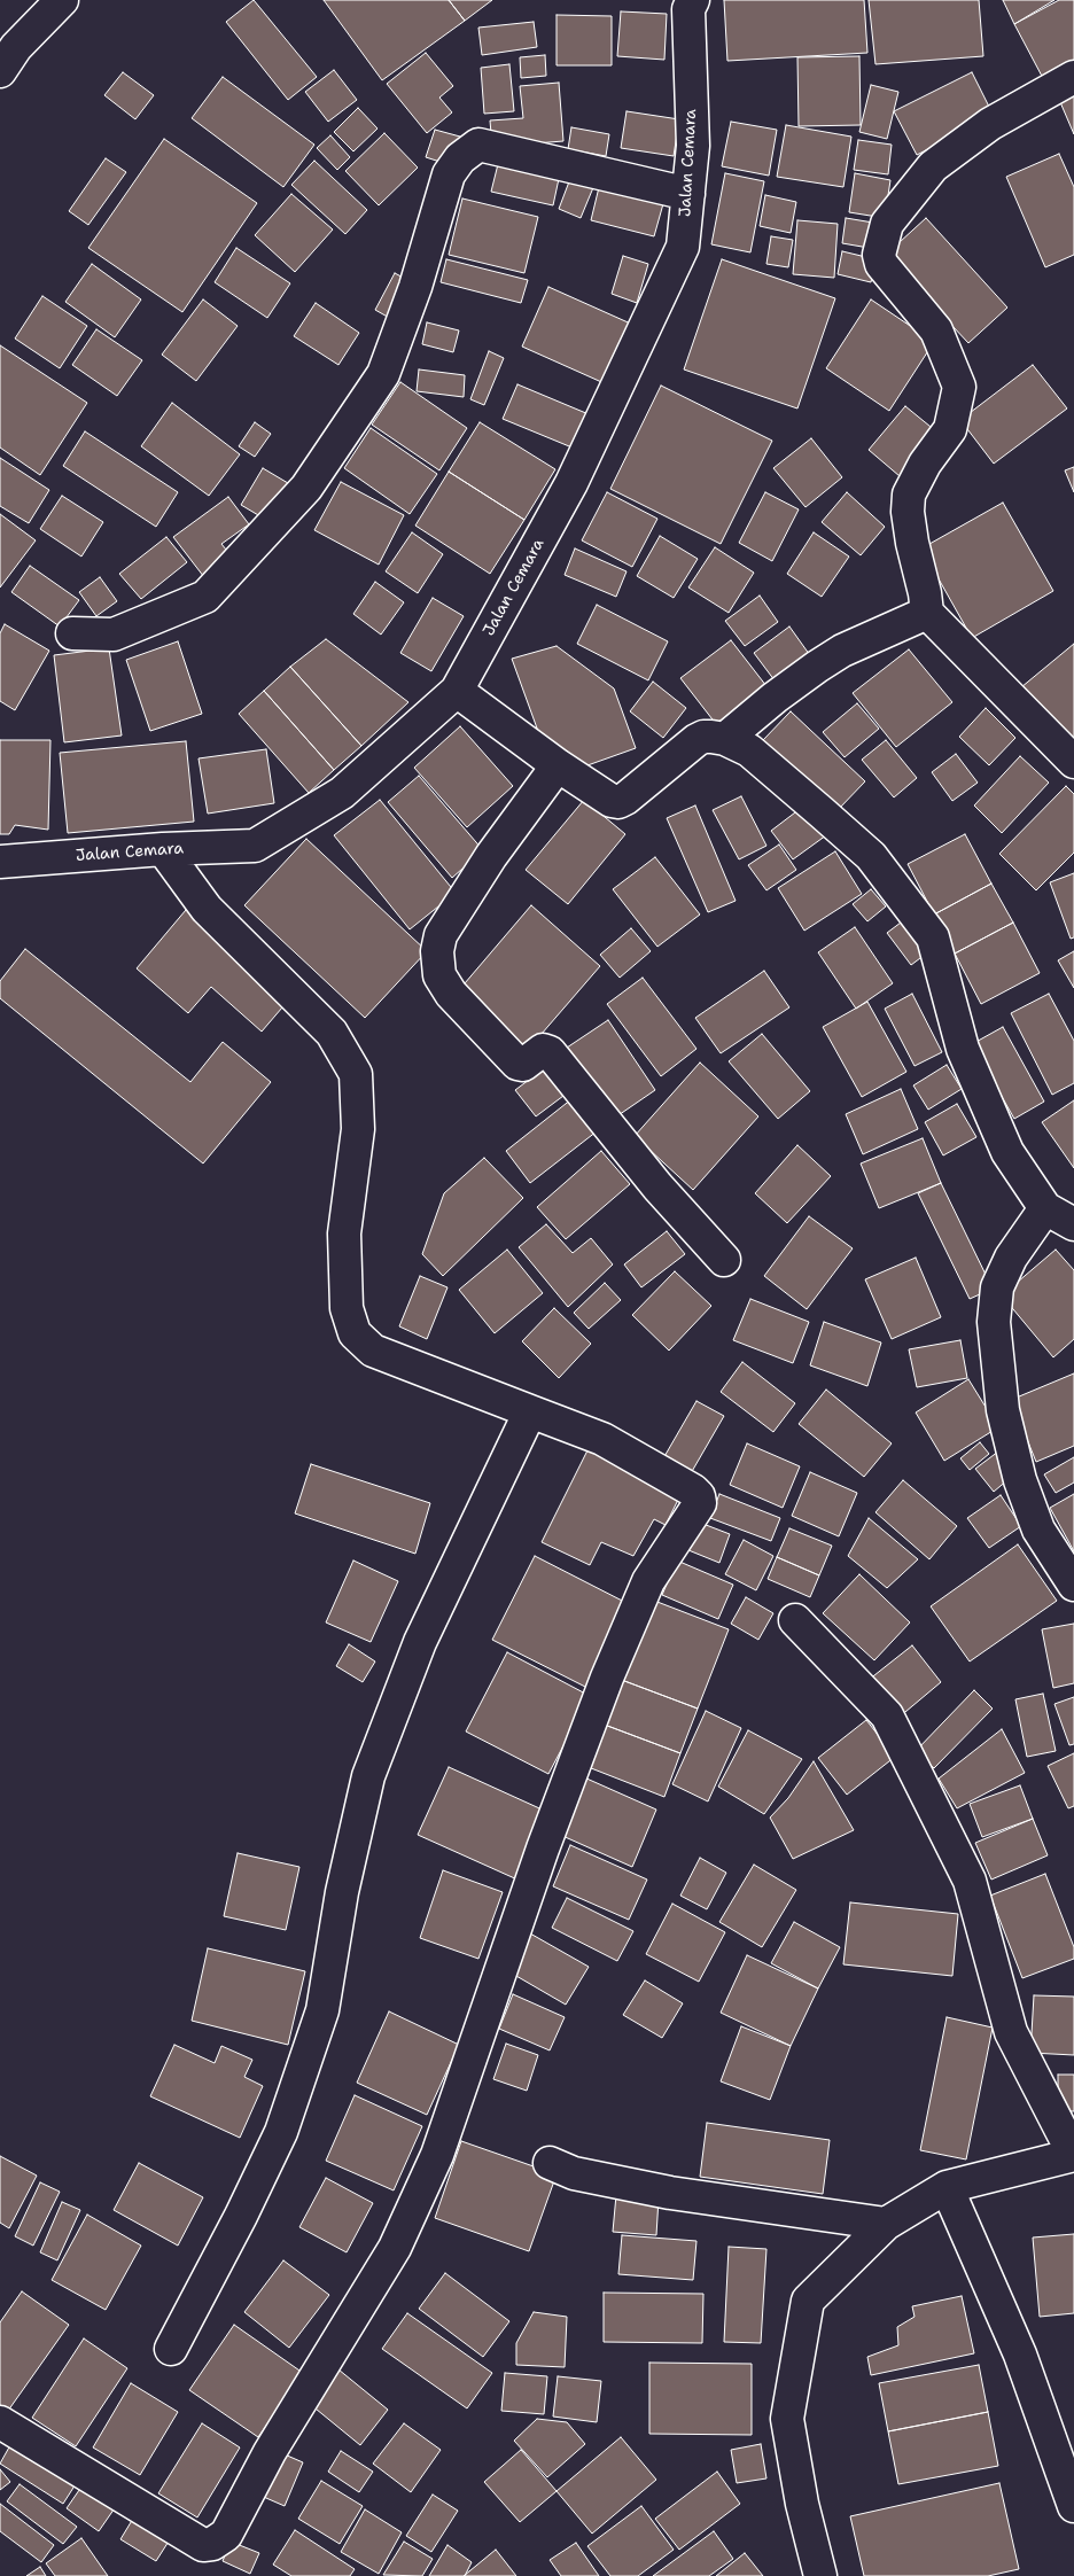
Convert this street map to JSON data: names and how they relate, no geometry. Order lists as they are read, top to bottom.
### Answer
{
  "streets": {
    "street": ["Jalan Cemara"]
  }
}
